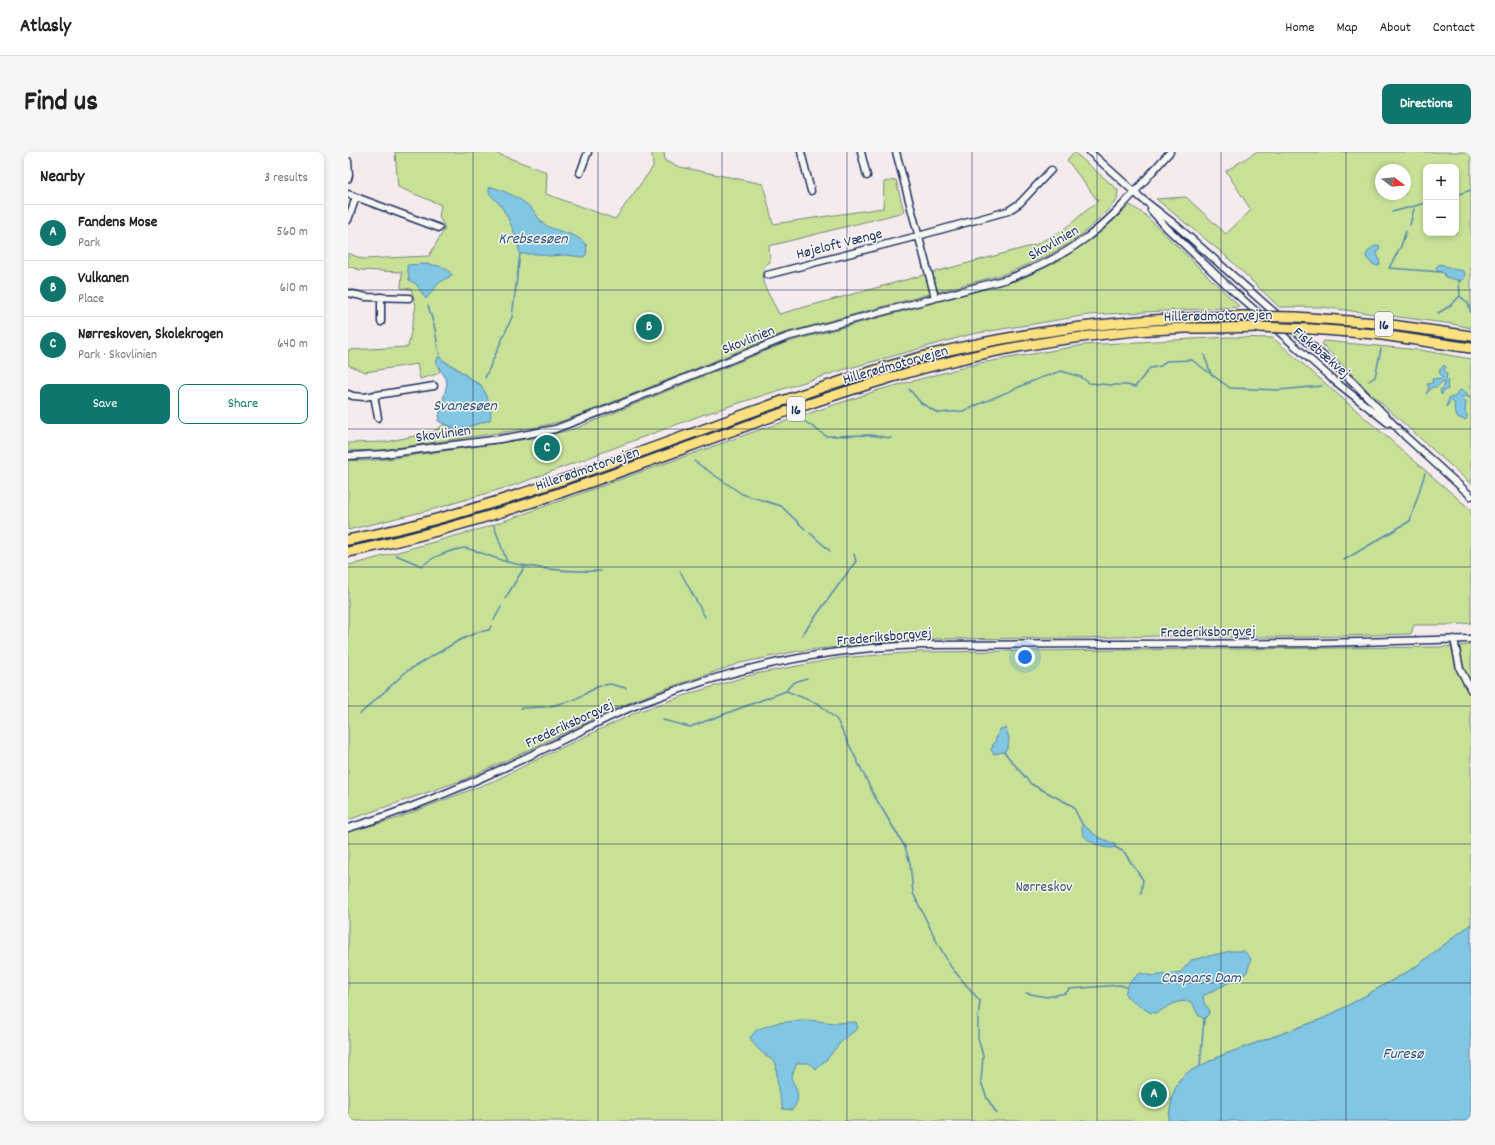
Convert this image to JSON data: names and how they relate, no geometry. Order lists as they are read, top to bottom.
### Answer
{
  "streets": {
    "highway": ["Hillerødmotorvejen", "16"],
    "street": [
      "Skovlinien",
      "Højeloft Vænge",
      "Fiskebækvej",
      "Frederiksborgvej"
    ]
  },
  "crossings": [
    ["Skovlinien", "Fiskebækvej"]
  ],
  "water": [
    "Krebsesøen",
    "Svanesøen",
    "Caspars Dam",
    "Furesø"
  ],
  "parks": ["Nørreskov"],
  "north": "right",
  "page": {
    "header": "Atlasly",
    "nav": [
      "Home",
      "Map",
      "About",
      "Contact"
    ],
    "title": "Find us",
    "buttons": [
      "Directions",
      ["Save", "Share"]
    ],
    "heading": ["Nearby", "3 results"],
    "map_buttons": ["+", "−"],
    "list": [
      {
        "mark": "A",
        "name": "Fandens Mose",
        "note": "Park",
        "value": "560 m"
      },
      {
        "mark": "B",
        "name": "Vulkanen",
        "note": "Place",
        "value": "610 m"
      },
      {
        "mark": "C",
        "name": "Nørreskoven, Skolekrogen",
        "note": "Park · Skovlinien",
        "value": "640 m"
      }
    ],
    "pins": ["B", "C", "A"]
  }
}
